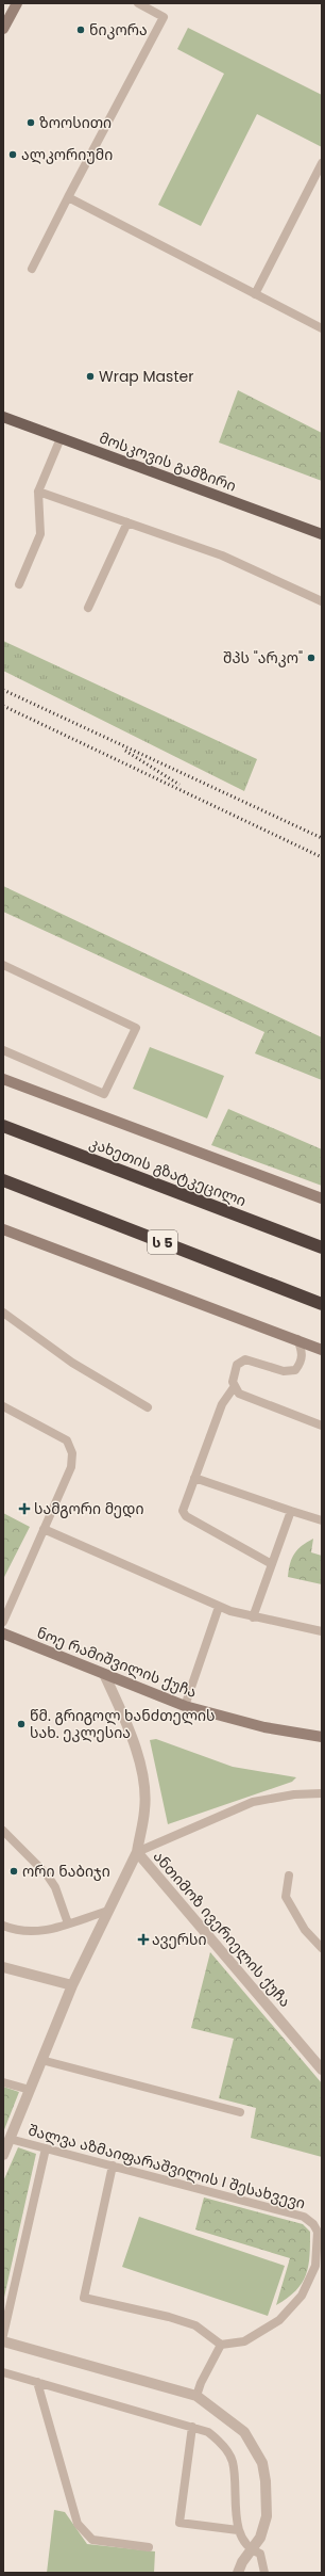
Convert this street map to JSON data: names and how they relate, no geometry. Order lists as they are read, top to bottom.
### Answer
{
  "streets": {
    "highway": ["კახეთის გზატკეცილი", "ს 5"],
    "main road": ["მოსკოვის გამზირი"],
    "street": ["ნოე რამიშვილის ქუჩა", "ანთიმოზ ივერიელის ქუჩა"],
    "lane": ["შალვა აზმაიფარაშვილის I შესახვევი"]
  },
  "crossings": [
    ["ნოე რამიშვილის ქუჩა", "ანთიმოზ ივერიელის ქუჩა"]
  ],
  "places": {
    "other": [
      "ნიკორა",
      "ზოოსითი",
      "ალკორიუმი",
      "Wrap Master",
      "შპს \"არკო\"",
      "წმ. გრიგოლ ხანძთელის სახ. ეკლესია",
      "ორი ნაბიჯი"
    ],
    "health": ["სამგორი მედი", "ავერსი"]
  }
}
